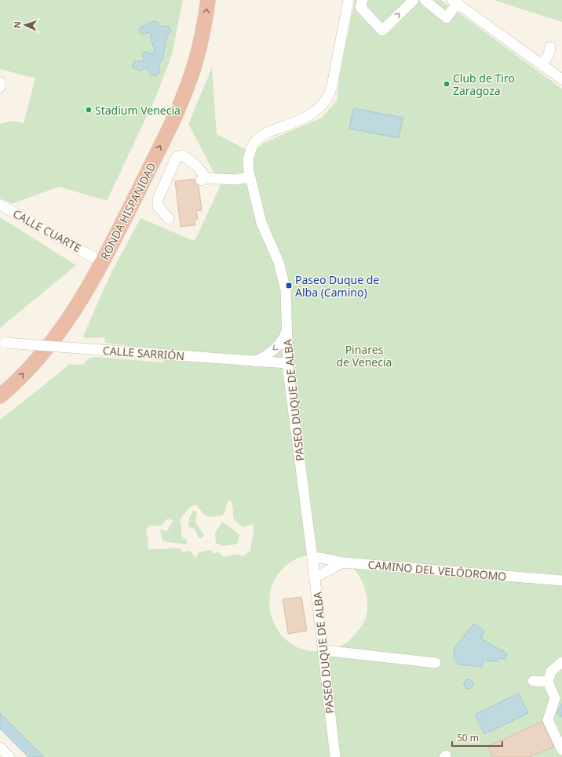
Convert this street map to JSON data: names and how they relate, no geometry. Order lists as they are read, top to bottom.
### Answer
{
  "streets": {
    "highway": ["RONDA HISPANIDAD"],
    "street": [
      "CALLE CUARTE",
      "CALLE SARRIÓN",
      "PASEO DUQUE DE ALBA",
      "CAMINO DEL VELÓDROMO"
    ]
  },
  "crossings": [
    ["RONDA HISPANIDAD", "CALLE CUARTE"],
    ["CALLE SARRIÓN", "PASEO DUQUE DE ALBA"],
    ["PASEO DUQUE DE ALBA", "CAMINO DEL VELÓDROMO"]
  ],
  "parks": ["Pinares de Venecia"],
  "places": {
    "other": ["Club de Tiro Zaragoza", "Stadium Venecia"],
    "transit": ["Paseo Duque de Alba (Camino)"]
  },
  "scale_bar": "50 m",
  "north": "left"
}
